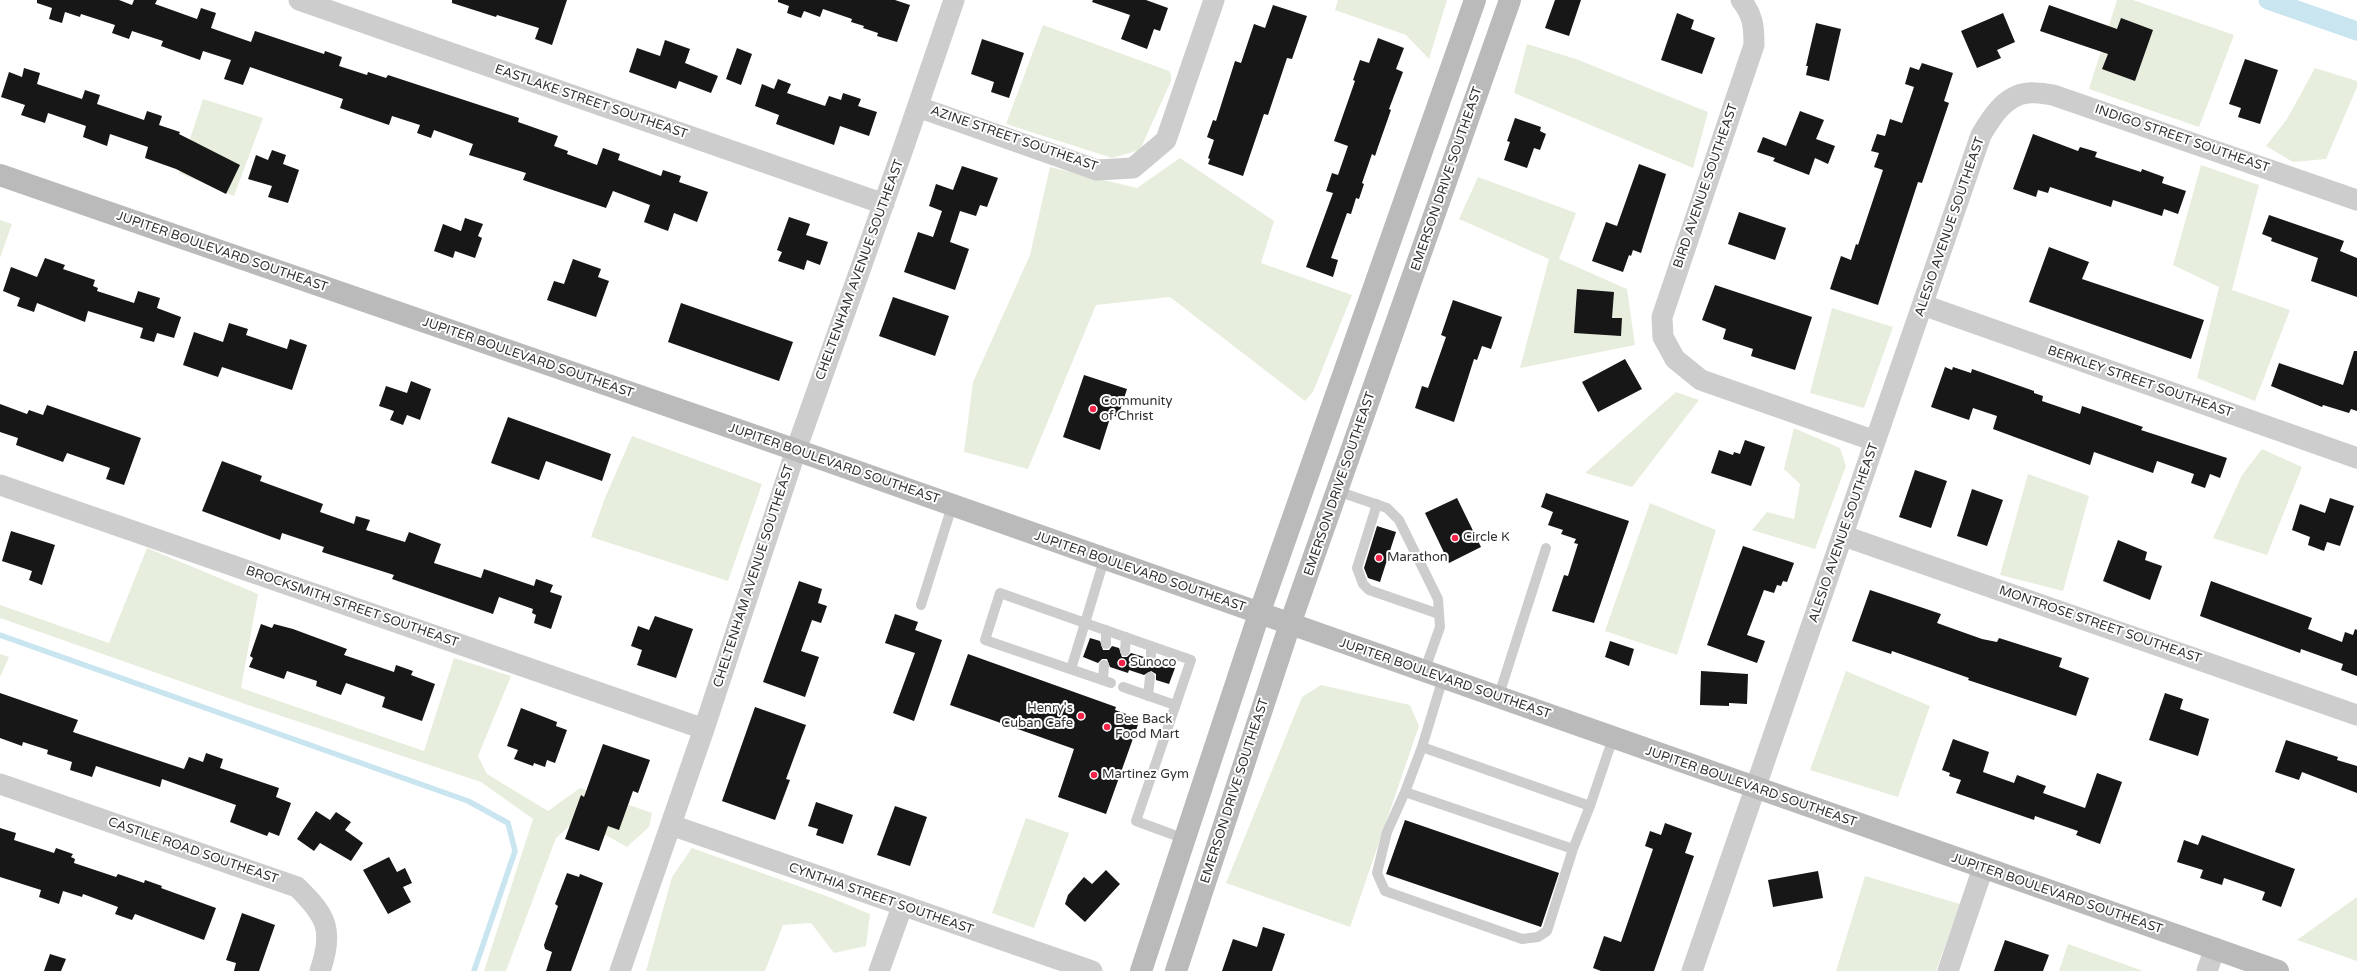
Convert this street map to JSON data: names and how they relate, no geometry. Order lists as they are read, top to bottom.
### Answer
{
  "streets": {
    "street": [
      "EASTLAKE STREET SOUTHEAST",
      "AZINE STREET SOUTHEAST",
      "INDIGO STREET SOUTHEAST",
      "EMERSON DRIVE SOUTHEAST",
      "BIRD AVENUE SOUTHEAST",
      "ALESIO AVENUE SOUTHEAST",
      "JUPITER BOULEVARD SOUTHEAST",
      "CHELTENHAM AVENUE SOUTHEAST",
      "BERKLEY STREET SOUTHEAST",
      "BROCKSMITH STREET SOUTHEAST",
      "MONTROSE STREET SOUTHEAST",
      "CASTILE ROAD SOUTHEAST",
      "CYNTHIA STREET SOUTHEAST"
    ]
  },
  "crossings": [
    ["EASTLAKE STREET SOUTHEAST", "CHELTENHAM AVENUE SOUTHEAST"],
    ["AZINE STREET SOUTHEAST", "CHELTENHAM AVENUE SOUTHEAST"],
    ["INDIGO STREET SOUTHEAST", "ALESIO AVENUE SOUTHEAST"],
    ["EMERSON DRIVE SOUTHEAST", "JUPITER BOULEVARD SOUTHEAST"],
    ["BIRD AVENUE SOUTHEAST", "ALESIO AVENUE SOUTHEAST"],
    ["ALESIO AVENUE SOUTHEAST", "JUPITER BOULEVARD SOUTHEAST"],
    ["ALESIO AVENUE SOUTHEAST", "BERKLEY STREET SOUTHEAST"],
    ["ALESIO AVENUE SOUTHEAST", "MONTROSE STREET SOUTHEAST"],
    ["JUPITER BOULEVARD SOUTHEAST", "CHELTENHAM AVENUE SOUTHEAST"],
    ["CHELTENHAM AVENUE SOUTHEAST", "BROCKSMITH STREET SOUTHEAST"],
    ["CHELTENHAM AVENUE SOUTHEAST", "CYNTHIA STREET SOUTHEAST"]
  ],
  "places": [
    "Community of Christ",
    "Circle K",
    "Marathon",
    "Sunoco",
    "Henry's Cuban Cafe",
    "Bee Back Food Mart",
    "Martinez Gym"
  ]
}
